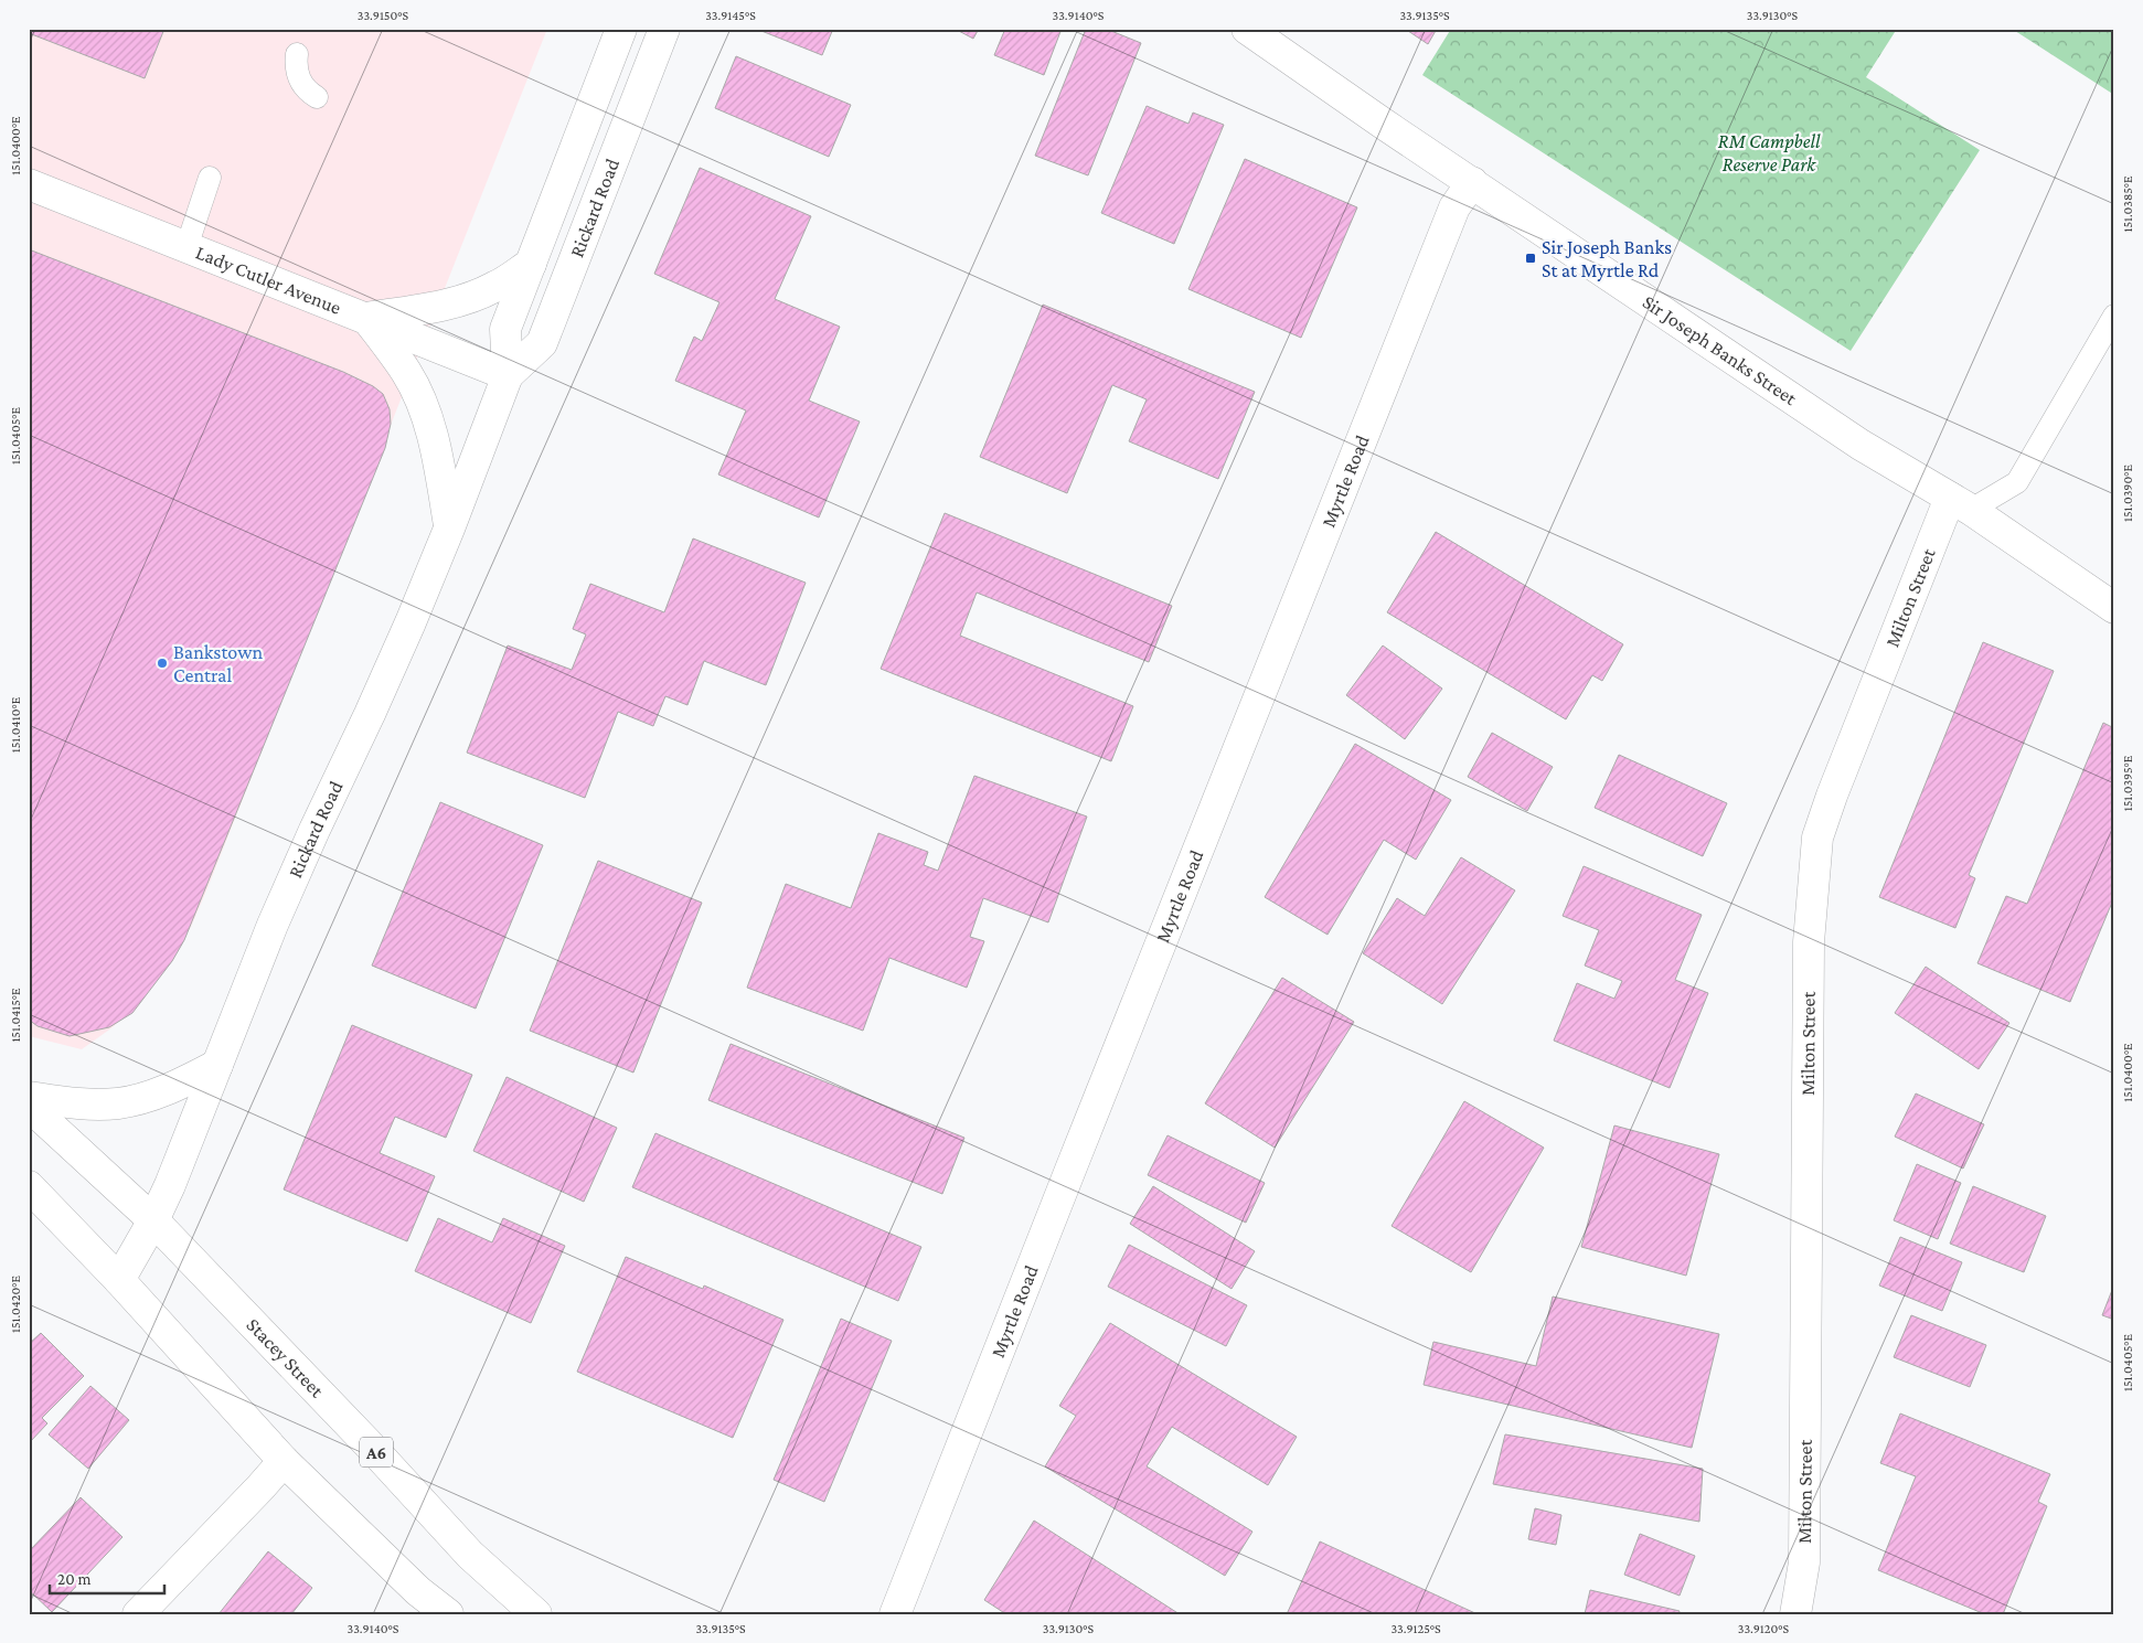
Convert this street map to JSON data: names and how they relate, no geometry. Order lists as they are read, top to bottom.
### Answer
{
  "streets": {
    "main road": [
      "Rickard Road",
      "Lady Cutler Avenue",
      "Sir Joseph Banks Street",
      "Myrtle Road",
      "Milton Street",
      "Stacey Street",
      "A6"
    ]
  },
  "crossings": [
    ["Rickard Road", "Lady Cutler Avenue"],
    ["Rickard Road", "Stacey Street"],
    ["Sir Joseph Banks Street", "Myrtle Road"],
    ["Sir Joseph Banks Street", "Milton Street"]
  ],
  "parks": ["RM Campbell Reserve Park"],
  "places": {
    "transit": ["Sir Joseph Banks St at Myrtle Rd"],
    "other": ["Bankstown Central"]
  },
  "scale_bar": "20 m",
  "coordinates": [
    "33.9150°S",
    "33.9145°S",
    "33.9140°S",
    "33.9135°S",
    "33.9130°S",
    "151.0400°E",
    "151.0385°E",
    "151.0405°E",
    "151.0390°E",
    "151.0410°E",
    "151.0395°E",
    "151.0415°E",
    "151.0420°E",
    "33.9125°S",
    "33.9120°S"
  ]
}
